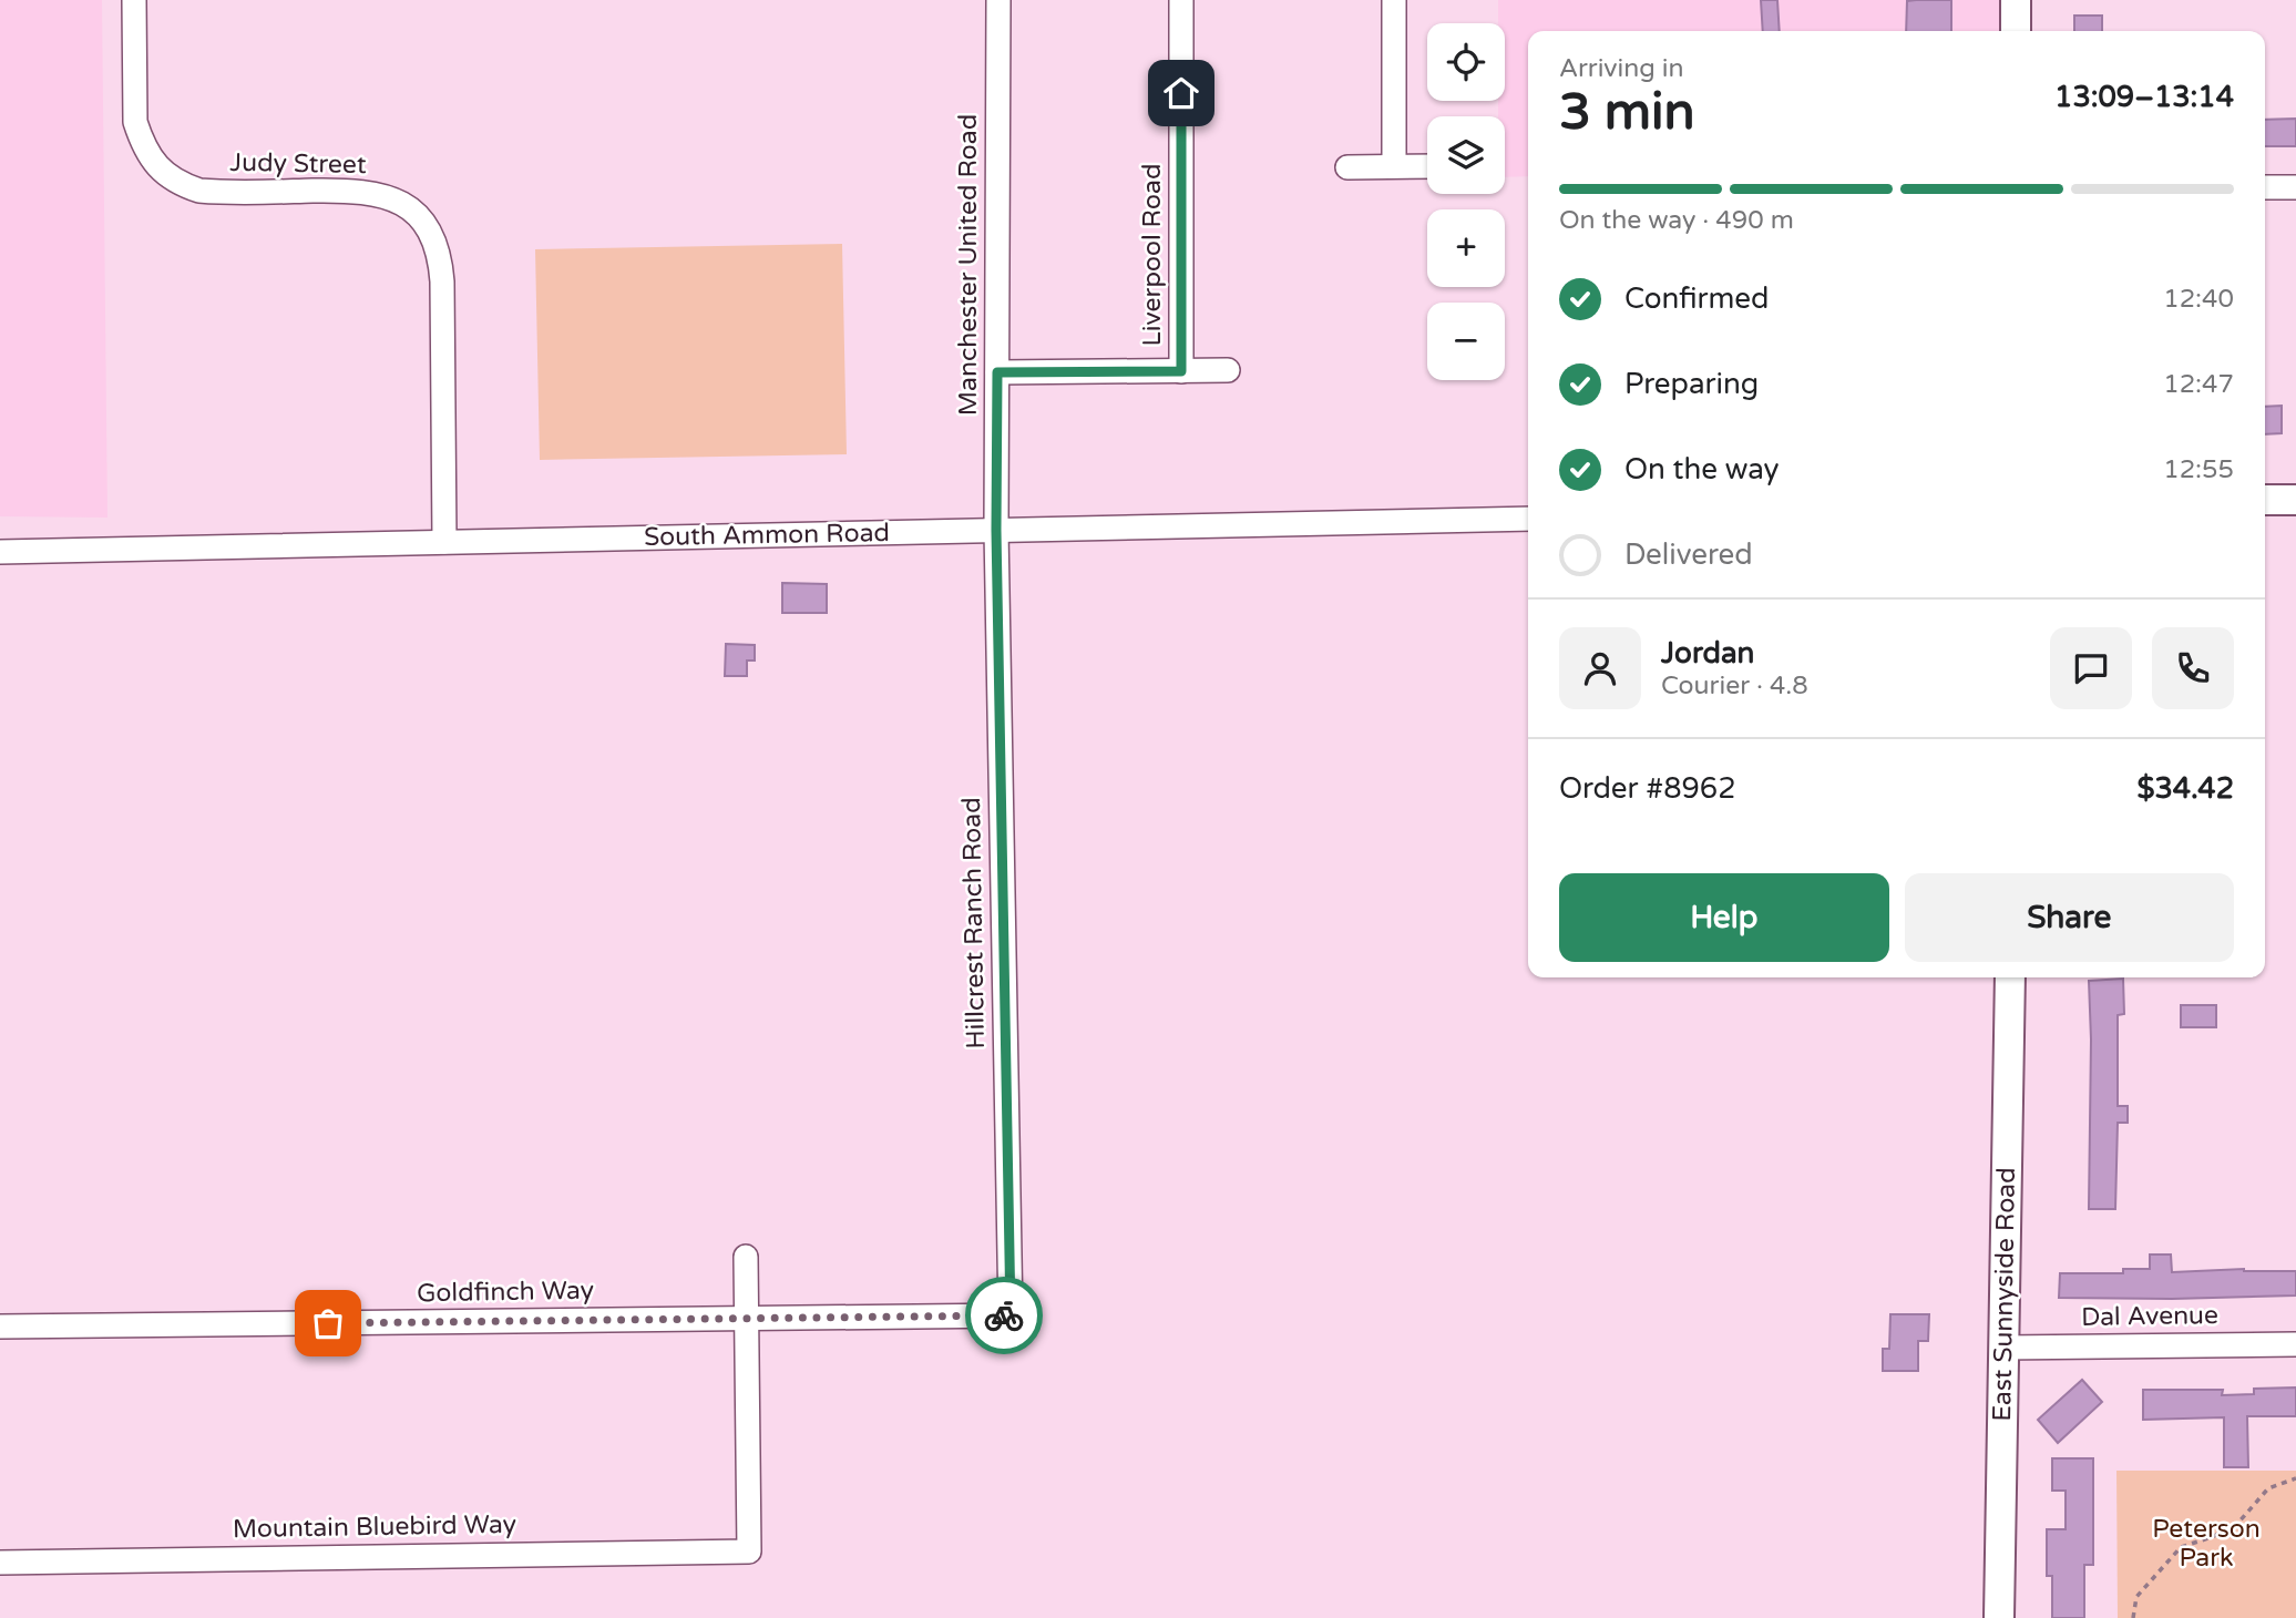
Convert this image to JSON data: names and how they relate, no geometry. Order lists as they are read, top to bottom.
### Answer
{
  "streets": {
    "main road": ["East Sunnyside Road"],
    "street": [
      "Judy Street",
      "Liverpool Road",
      "Manchester United Road",
      "South Ammon Road",
      "Hillcrest Ranch Road",
      "Goldfinch Way",
      "Dal Avenue",
      "Mountain Bluebird Way"
    ]
  },
  "crossings": [
    ["Judy Street", "South Ammon Road"],
    ["Manchester United Road", "South Ammon Road"],
    ["Manchester United Road", "Hillcrest Ranch Road"],
    ["South Ammon Road", "Hillcrest Ranch Road"],
    ["Hillcrest Ranch Road", "Goldfinch Way"],
    ["Goldfinch Way", "Mountain Bluebird Way"],
    ["East Sunnyside Road", "Dal Avenue"]
  ],
  "parks": ["Peterson Park"],
  "page": {
    "map_buttons": ["+", "−"],
    "heading": ["3 min", "Arriving in", "13:09–13:14"],
    "panel": [
      "Jordan",
      "Courier · 4.8",
      "Order #8962",
      "$34.42"
    ],
    "bar": "On the way · 490 m",
    "list": [
      ["Confirmed", "12:40"],
      ["Preparing", "12:47"],
      ["On the way", "12:55"],
      "Delivered"
    ],
    "buttons": ["Help", "Share"]
  }
}
